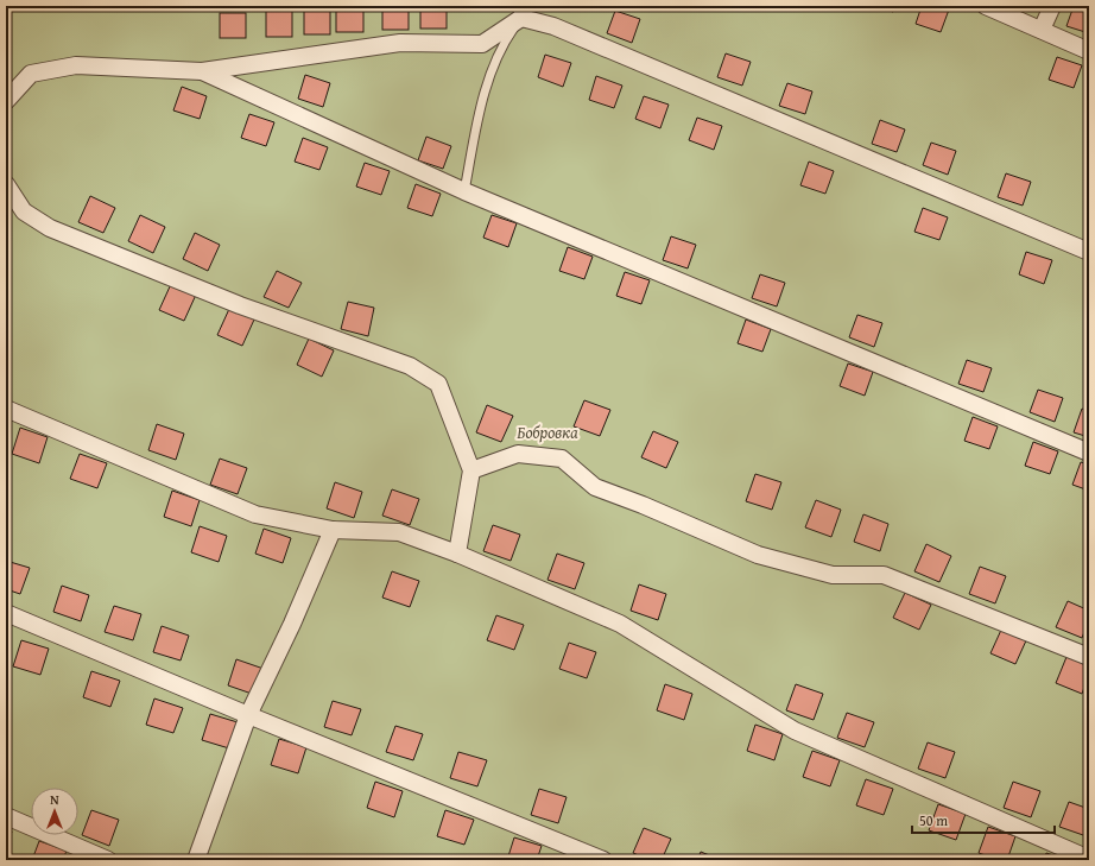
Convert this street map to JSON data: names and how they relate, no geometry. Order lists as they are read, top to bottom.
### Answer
{
  "parks": ["Бобровка"],
  "scale_bar": "50 m",
  "north": "top"
}
